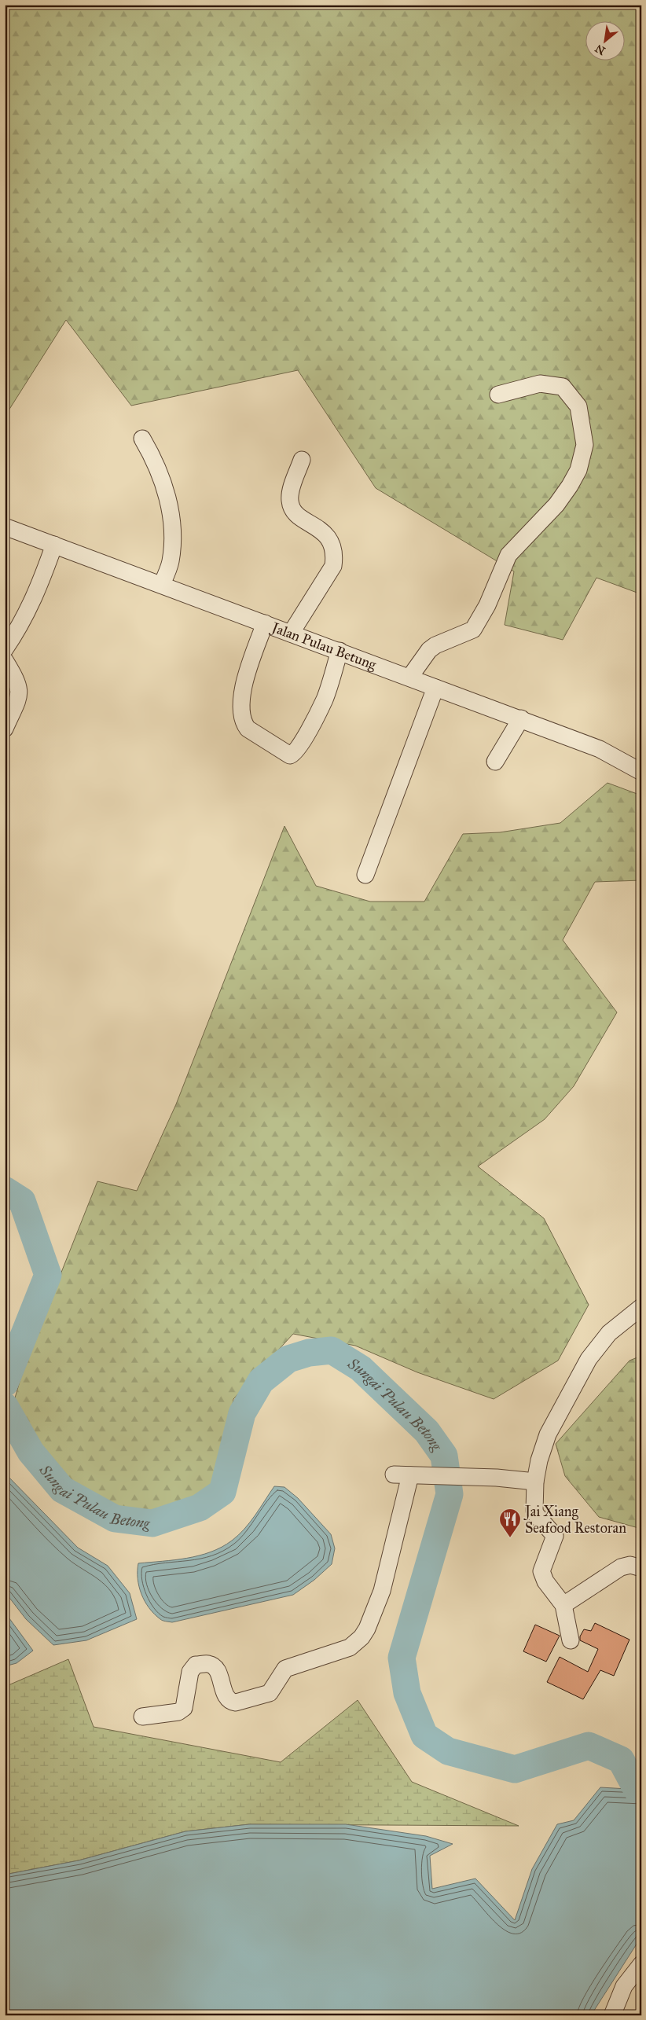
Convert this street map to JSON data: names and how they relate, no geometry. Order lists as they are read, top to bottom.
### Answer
{
  "streets": {
    "street": ["Jalan Pulau Betung"]
  },
  "water": ["Sungai Pulau Betong"],
  "places": {
    "restaurant": ["Jai Xiang Seafood Restoran"]
  },
  "north": "bottom left"
}
